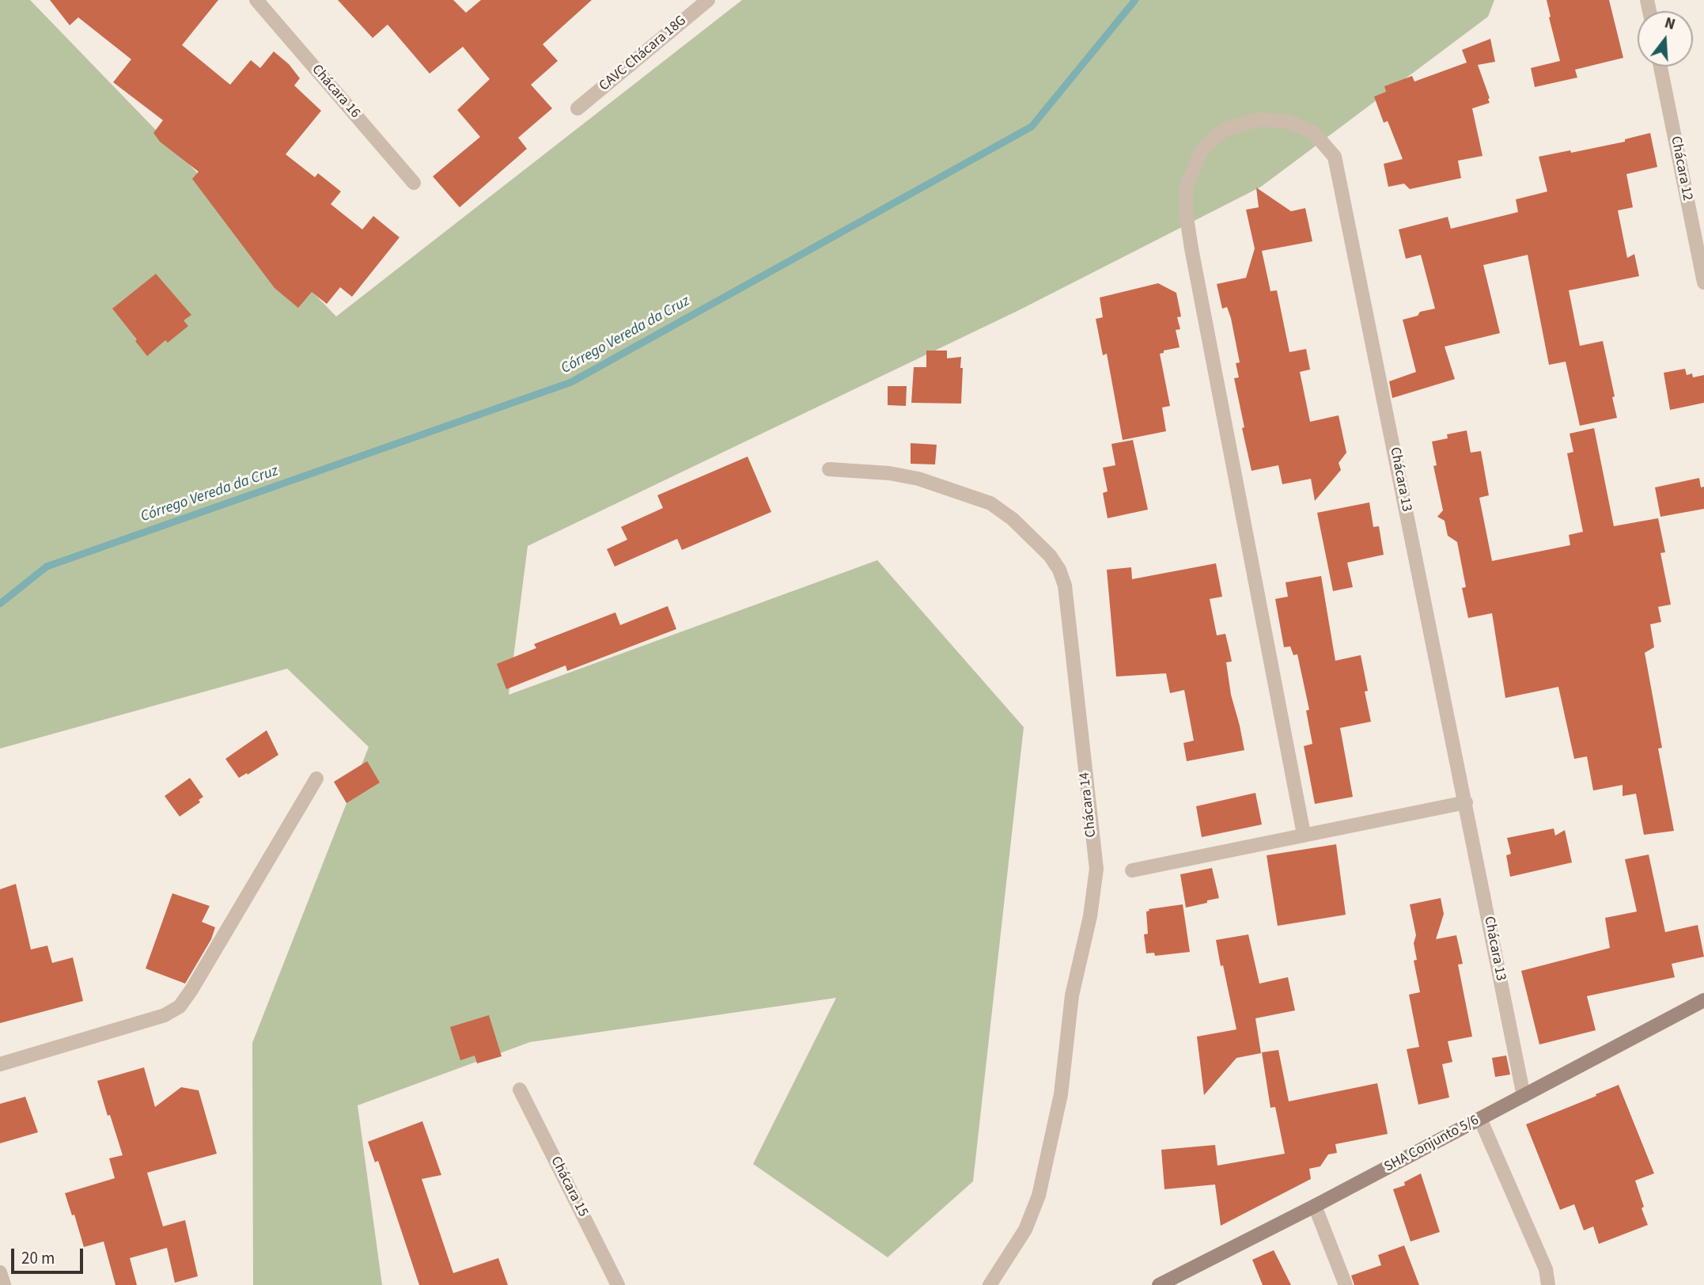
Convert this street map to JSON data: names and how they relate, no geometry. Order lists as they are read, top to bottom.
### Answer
{
  "streets": {
    "street": [
      "CAVC Chácara 18G",
      "Chácara 16",
      "Chácara 12",
      "Chácara 13",
      "Chácara 14",
      "SHA Conjunto 5/6",
      "Chácara 15"
    ]
  },
  "crossings": [
    ["Chácara 13", "SHA Conjunto 5/6"]
  ],
  "water": ["Córrego Vereda da Cruz"],
  "scale_bar": "20 m",
  "north": "top"
}
